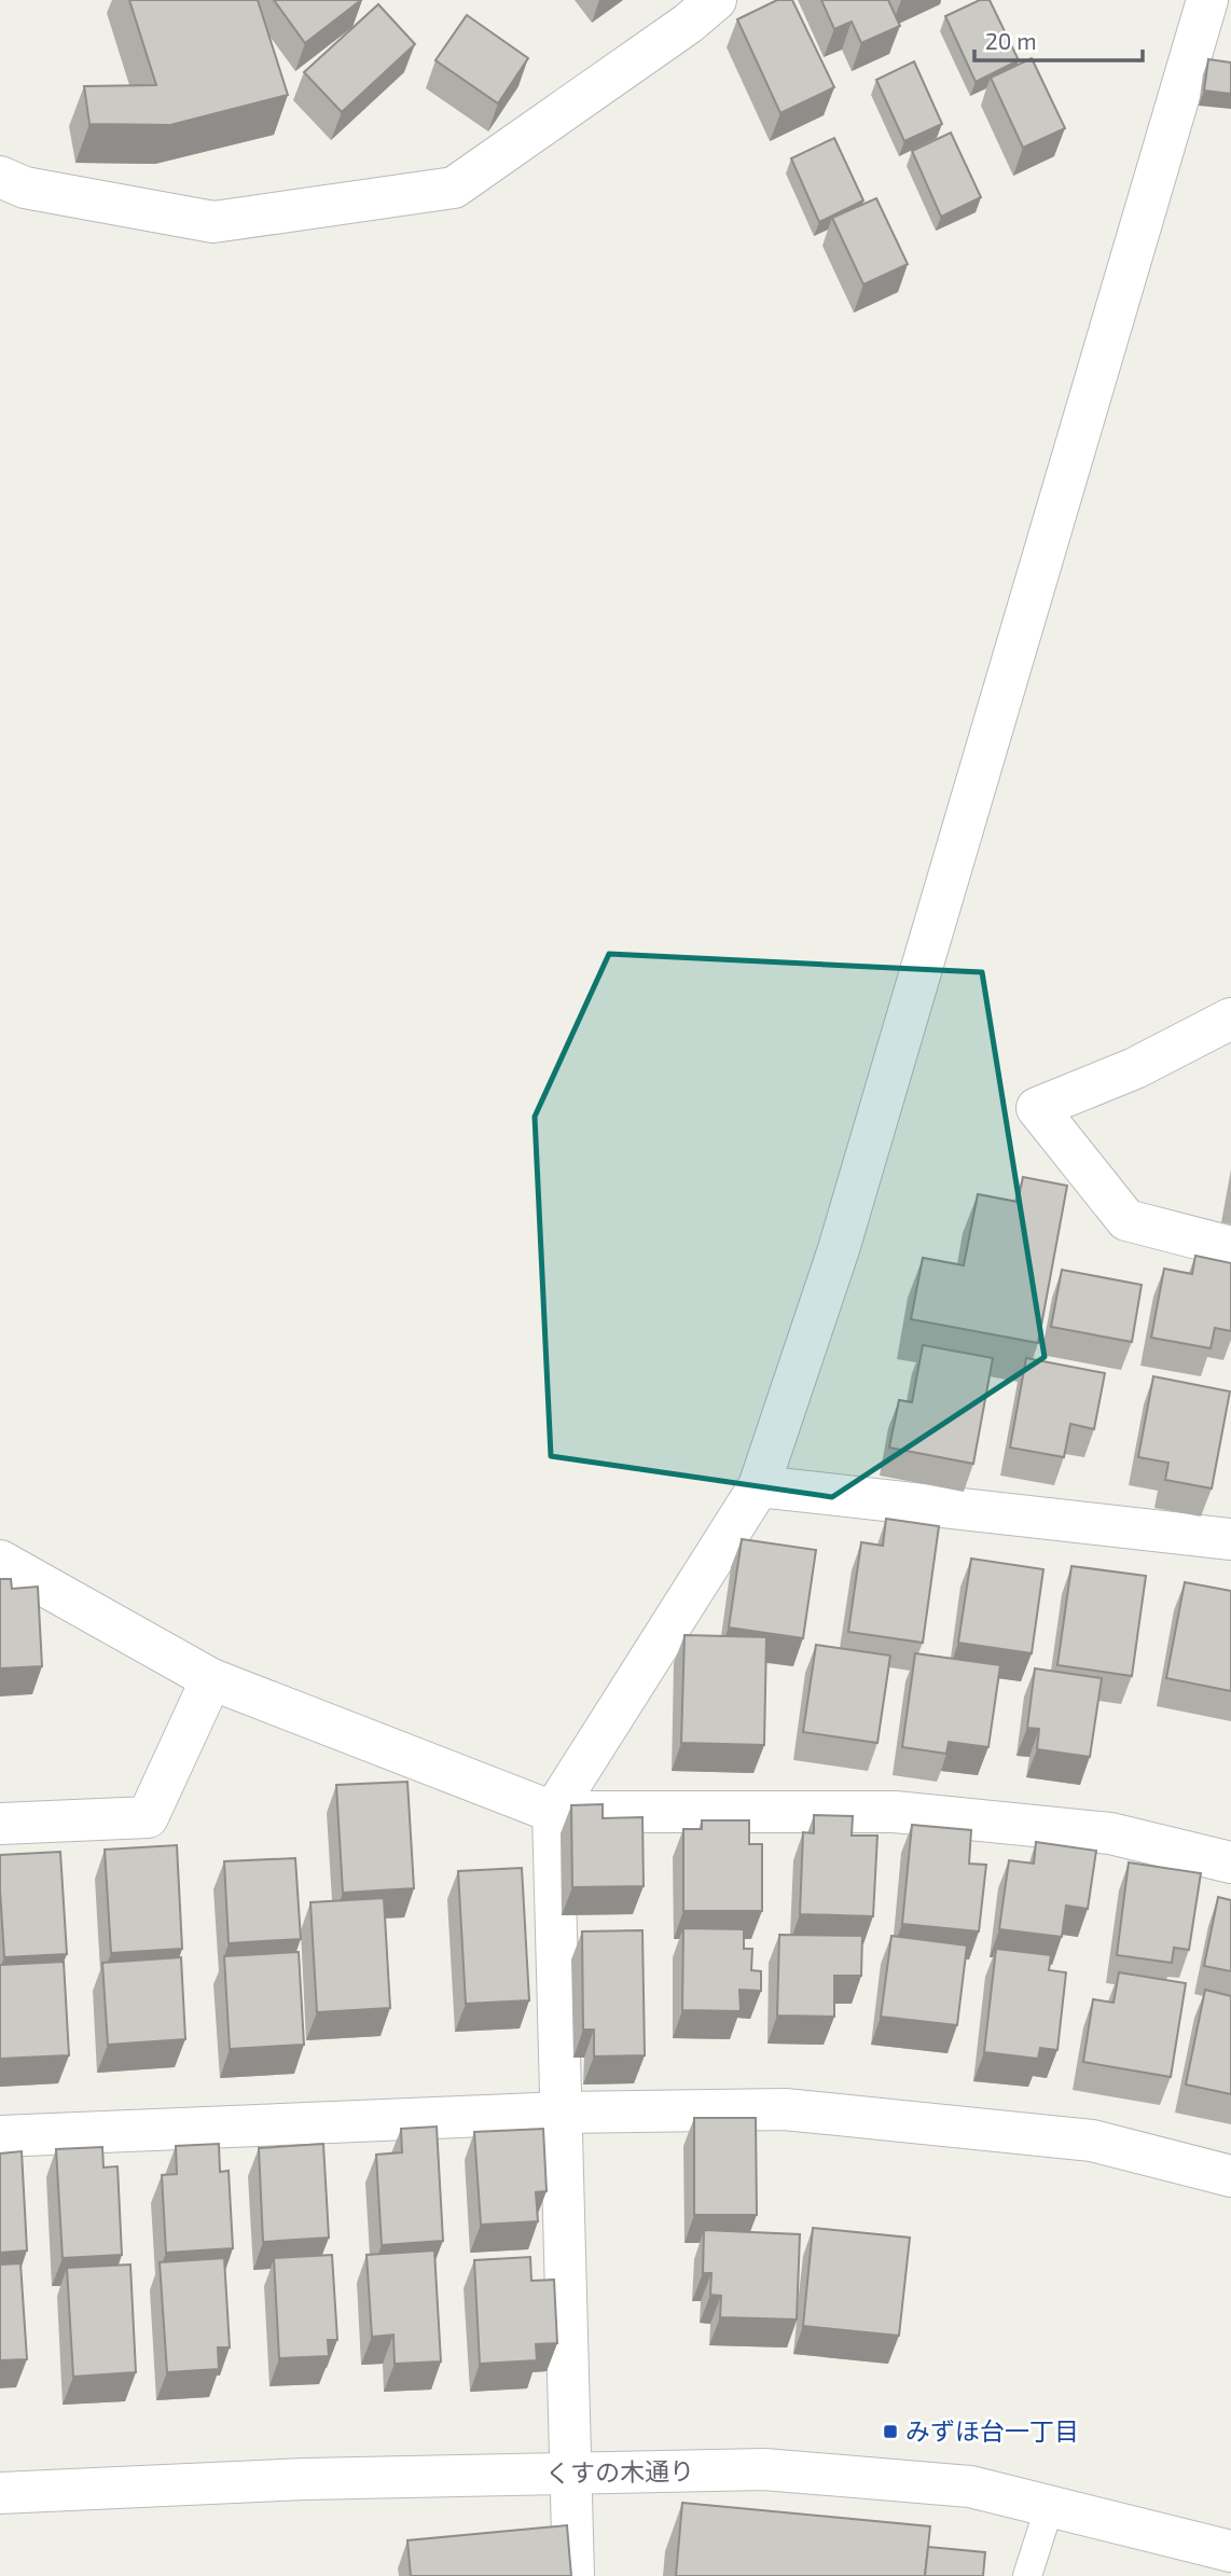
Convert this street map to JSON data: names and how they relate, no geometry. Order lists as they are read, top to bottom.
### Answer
{
  "streets": {
    "street": ["くすの木通り"]
  },
  "places": {
    "transit": ["みずほ台一丁目"]
  },
  "scale_bar": "20 m"
}
